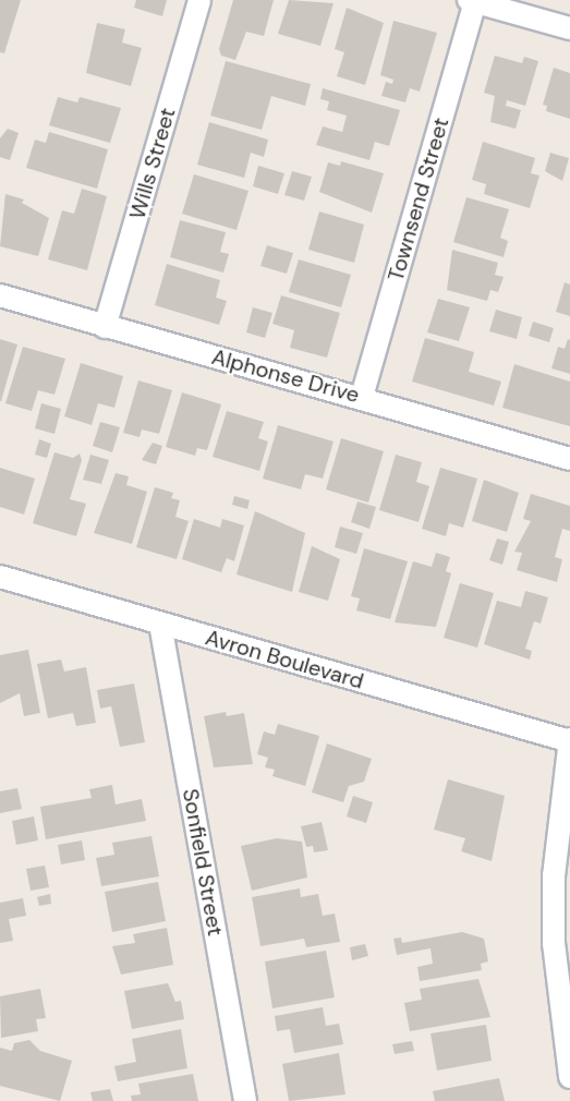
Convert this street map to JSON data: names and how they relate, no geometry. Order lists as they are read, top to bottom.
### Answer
{
  "streets": {
    "street": [
      "Wills Street",
      "Townsend Street",
      "Alphonse Drive",
      "Avron Boulevard",
      "Sonfield Street"
    ]
  },
  "crossings": [
    ["Wills Street", "Alphonse Drive"],
    ["Townsend Street", "Alphonse Drive"],
    ["Avron Boulevard", "Sonfield Street"]
  ]
}
